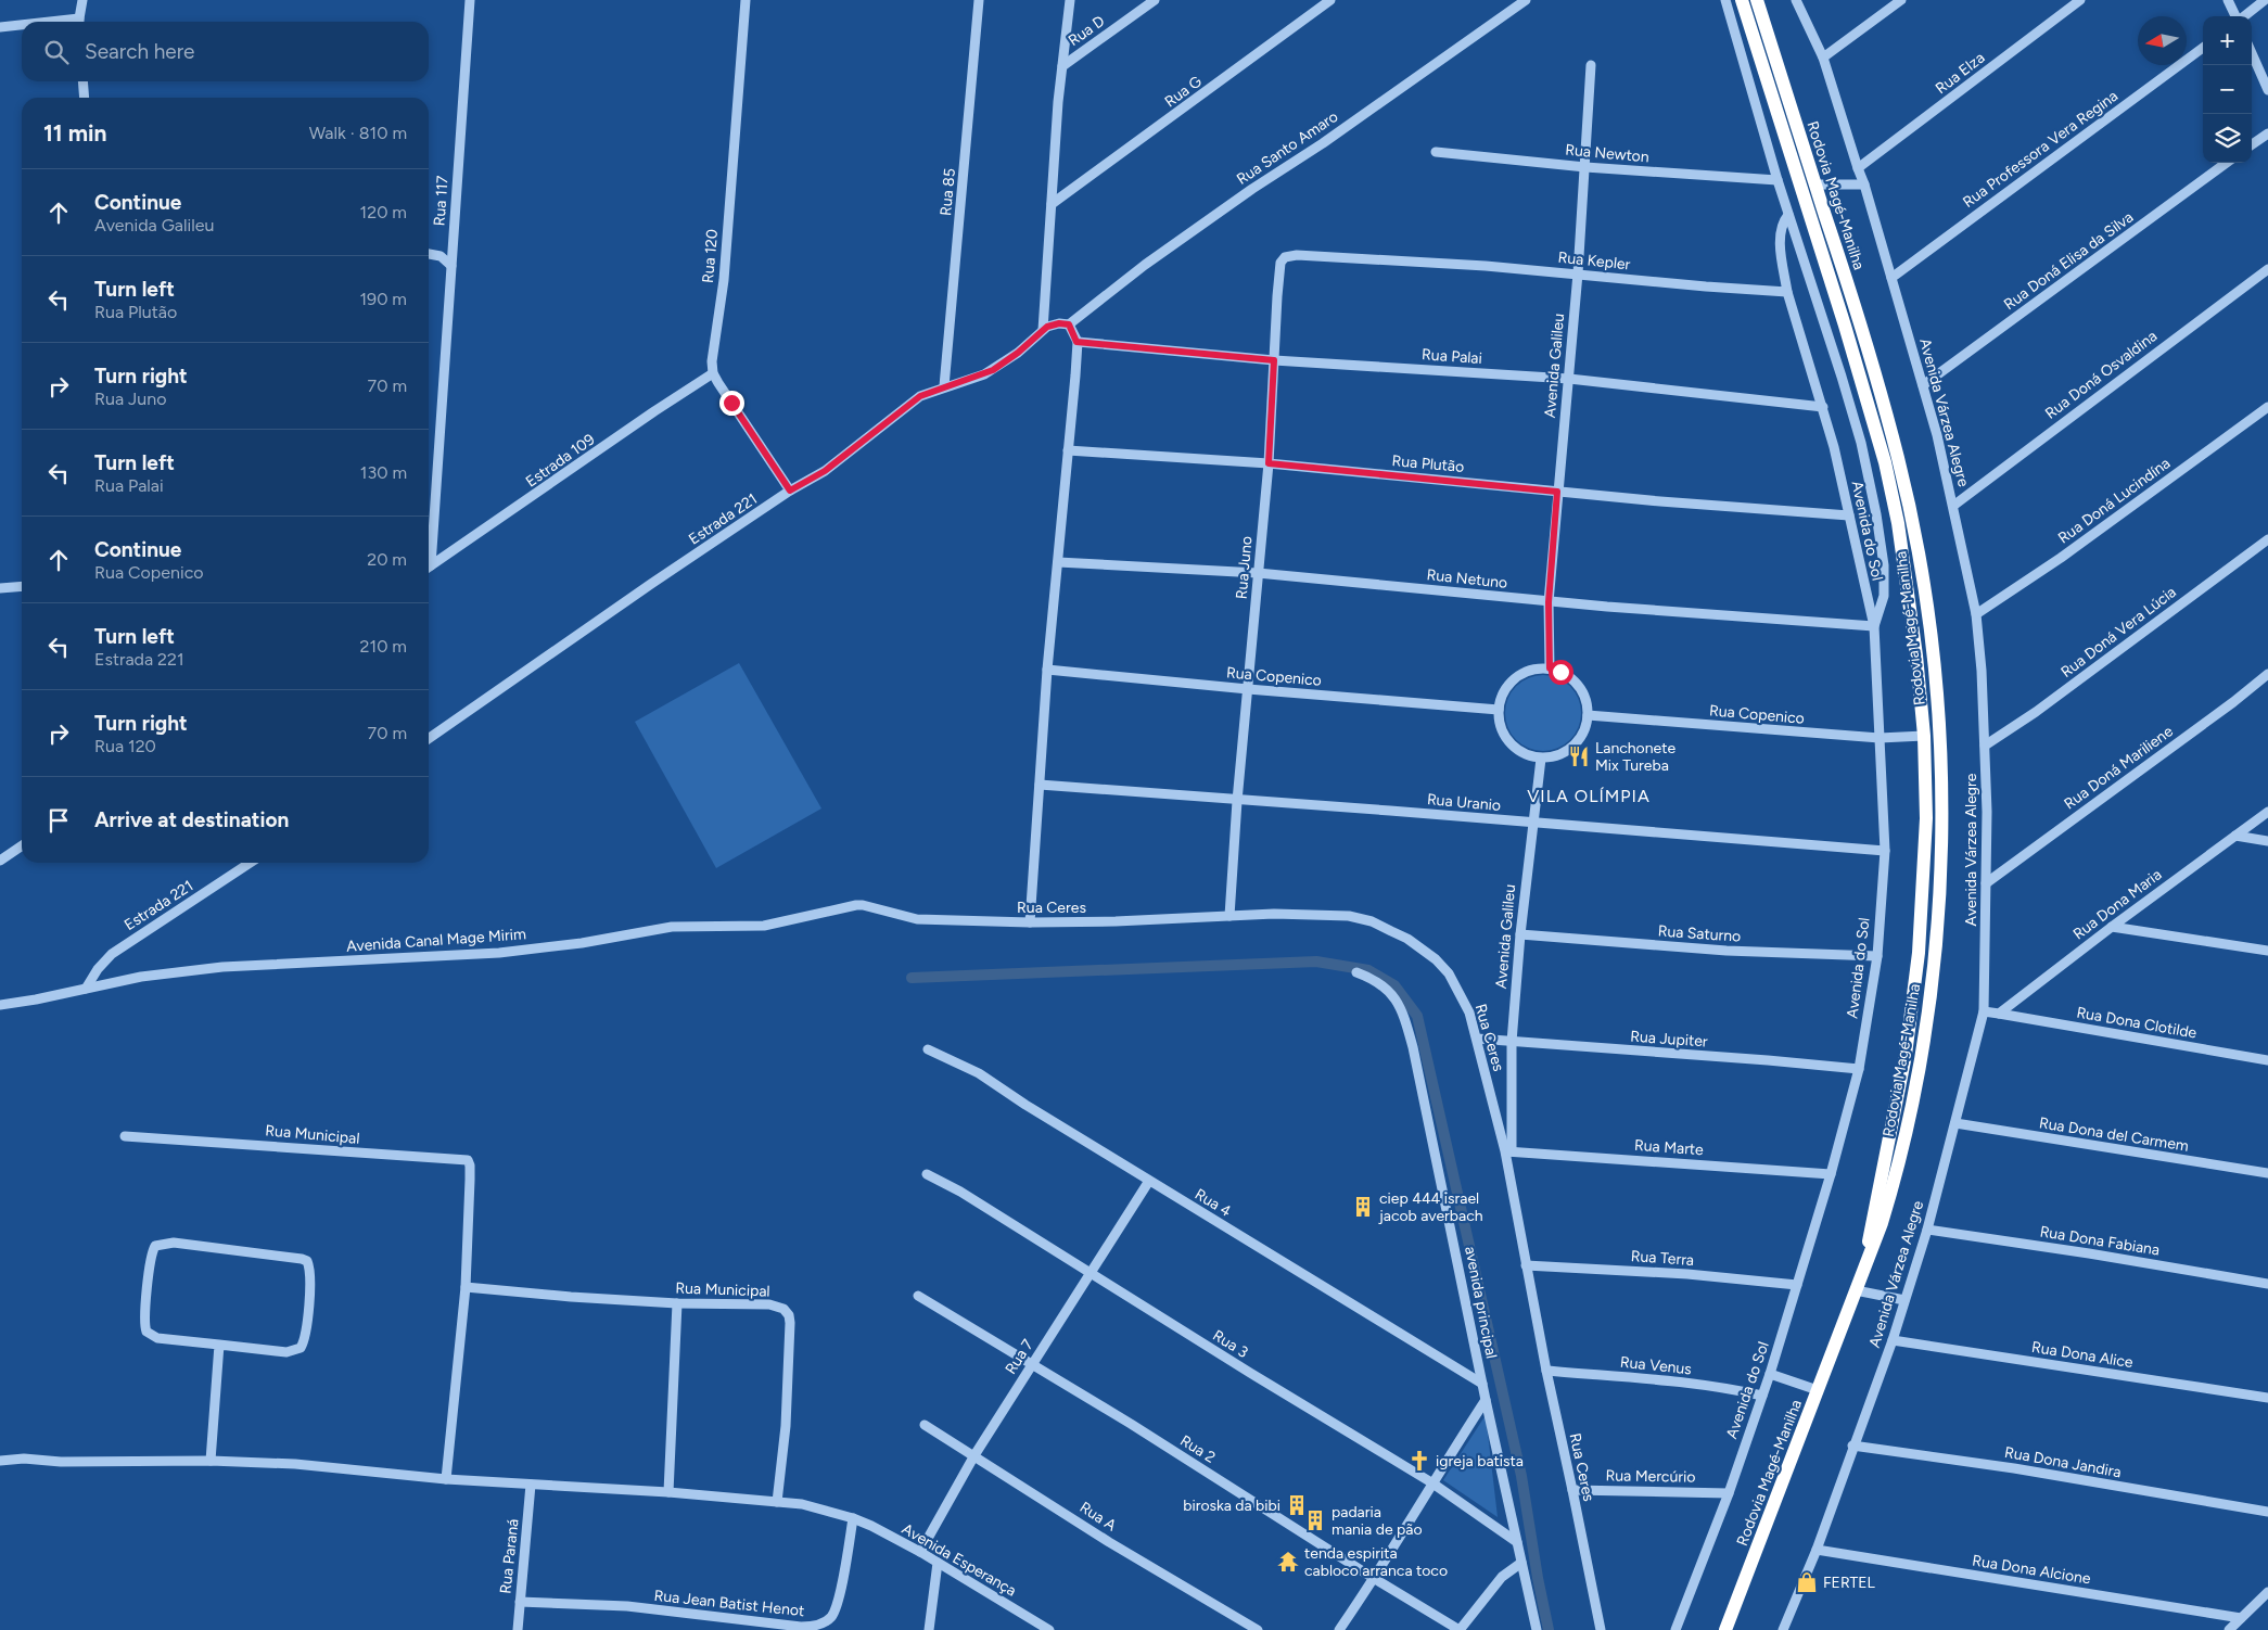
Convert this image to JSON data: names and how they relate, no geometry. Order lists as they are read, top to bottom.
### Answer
{
  "streets": {
    "highway": ["Rodovia Magé-Manilha"],
    "street": [
      "Rua D",
      "Rua Elza",
      "Rua G",
      "Rua Santo Amaro",
      "Rua Professora Vera Regina",
      "Rua Newton",
      "Rua 85",
      "Rua 117",
      "Rua 120",
      "Rua Kepler",
      "Rua Doná Elisa da Silva",
      "Rua Palai",
      "Avenida Galileu",
      "Rua Doná Osvaldina",
      "Avenida Várzea Alegre",
      "Estrada 109",
      "Rua Plutão",
      "Rua Doná Lucindína",
      "Estrada 221",
      "Avenida do Sol",
      "Rua Juno",
      "Rua Netuno",
      "Rua Doná Vera Lúcia",
      "Rua Copenico",
      "Rua Doná Mariliene",
      "Rua Uranio",
      "Rua Dona Maria",
      "Rua Ceres",
      "Rua Saturno",
      "Avenida Canal Mage Mirim",
      "Rua Dona Clotilde",
      "Rua Jupiter",
      "Rua Municipal",
      "Rua Dona del Carmem",
      "Rua Marte",
      "Rua 4",
      "Rua Dona Fabiana",
      "Rua Terra",
      "avenida principal",
      "Rua 3",
      "Rua Dona Alice",
      "Rua 7",
      "Rua Venus",
      "Rua 2",
      "Rua Dona Jandira",
      "Rua Mercúrio",
      "Rua A",
      "Rua Paraná",
      "Avenida Esperança",
      "Rua Dona Alcione",
      "Rua Jean Batist Henot"
    ]
  },
  "crossings": [
    ["Rua Elza", "Avenida Várzea Alegre"],
    ["Rua Professora Vera Regina", "Avenida Várzea Alegre"],
    ["Rua Newton", "Avenida Galileu"],
    ["Rua 85", "Estrada 221"],
    ["Rodovia Magé-Manilha", "Rua Copenico"],
    ["Rua 120", "Estrada 109"],
    ["Rua Kepler", "Avenida Galileu"],
    ["Rua Kepler", "Avenida do Sol"],
    ["Rua Kepler", "Rua Juno"],
    ["Rua Doná Elisa da Silva", "Avenida Várzea Alegre"],
    ["Rua Palai", "Avenida Galileu"],
    ["Rua Palai", "Avenida do Sol"],
    ["Rua Palai", "Rua Juno"],
    ["Avenida Galileu", "Rua Plutão"],
    ["Avenida Galileu", "Rua Netuno"],
    ["Avenida Galileu", "Rua Copenico"],
    ["Avenida Galileu", "Rua Uranio"],
    ["Avenida Galileu", "Rua Ceres"],
    ["Avenida Galileu", "Rua Saturno"],
    ["Avenida Galileu", "Rua Jupiter"],
    ["Avenida Galileu", "Rua Marte"],
    ["Rua Doná Osvaldina", "Avenida Várzea Alegre"],
    ["Avenida Várzea Alegre", "Rua Doná Lucindína"],
    ["Avenida Várzea Alegre", "Rua Doná Vera Lúcia"],
    ["Avenida Várzea Alegre", "Rua Doná Mariliene"],
    ["Avenida Várzea Alegre", "Rua Dona del Carmem"],
    ["Avenida Várzea Alegre", "Rua Dona Fabiana"],
    ["Avenida Várzea Alegre", "Rua Dona Alice"],
    ["Avenida Várzea Alegre", "Rua Dona Jandira"],
    ["Avenida Várzea Alegre", "Rua Dona Alcione"],
    ["Rua Plutão", "Avenida do Sol"],
    ["Rua Plutão", "Rua Juno"],
    ["Estrada 221", "Avenida Canal Mage Mirim"],
    ["Avenida do Sol", "Rua Netuno"],
    ["Avenida do Sol", "Rua Copenico"],
    ["Avenida do Sol", "Rua Uranio"],
    ["Avenida do Sol", "Rua Saturno"],
    ["Avenida do Sol", "Rua Jupiter"],
    ["Avenida do Sol", "Rua Marte"],
    ["Avenida do Sol", "Rua Terra"],
    ["Avenida do Sol", "Rua Venus"],
    ["Avenida do Sol", "Rua Mercúrio"],
    ["Rua Juno", "Rua Netuno"],
    ["Rua Juno", "Rua Copenico"],
    ["Rua Juno", "Rua Uranio"],
    ["Rua Juno", "Rua Ceres"],
    ["Rua Dona Maria", "Rua Dona Clotilde"],
    ["Rua Ceres", "Avenida Canal Mage Mirim"],
    ["Rua Ceres", "Rua Jupiter"],
    ["Rua Ceres", "Rua Marte"],
    ["Rua Ceres", "Rua Terra"],
    ["Rua Ceres", "Rua Venus"],
    ["Rua Ceres", "Rua Mercúrio"],
    ["Rua 4", "avenida principal"],
    ["Rua 4", "Rua 7"],
    ["avenida principal", "Rua 3"],
    ["Rua 3", "Rua 7"],
    ["Rua 7", "Rua 2"],
    ["Rua 7", "Rua A"],
    ["Rua 7", "Avenida Esperança"],
    ["Rua Paraná", "Rua Jean Batist Henot"],
    ["Avenida Esperança", "Rua Jean Batist Henot"]
  ],
  "districts": ["VILA OLÍMPIA"],
  "places": {
    "restaurant": ["Lanchonete Mix Tureba"],
    "building": ["ciep 444 israel jacob averbach", "biroska da bibi", "padaria mania de pão"],
    "church": ["igreja batista"],
    "temple": ["tenda espirita cabloco arranca toco"],
    "shop": ["FERTEL"]
  },
  "north": "left",
  "page": {
    "map_buttons": ["+", "−"],
    "search": "Search here",
    "heading": ["11 min", "Walk · 810 m"],
    "list": [
      ["Continue", "Avenida Galileu", "120 m"],
      ["Turn left", "Rua Plutão", "190 m"],
      ["Turn right", "Rua Juno", "70 m"],
      ["Turn left", "Rua Palai", "130 m"],
      ["Continue", "Rua Copenico", "20 m"],
      ["Turn left", "Estrada 221", "210 m"],
      ["Turn right", "Rua 120", "70 m"],
      "Arrive at destination"
    ]
  }
}
